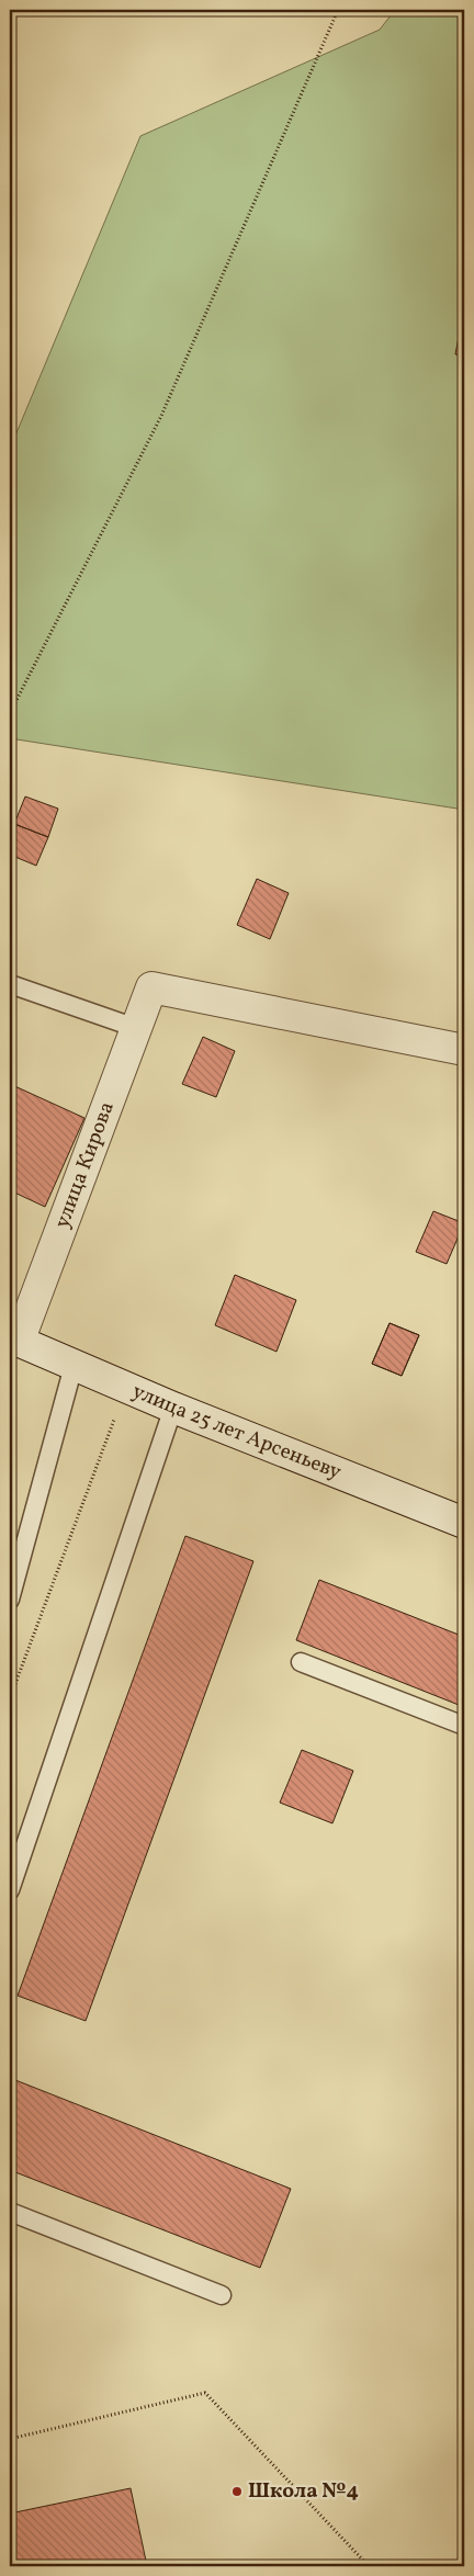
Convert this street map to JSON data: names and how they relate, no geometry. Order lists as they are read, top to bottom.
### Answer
{
  "streets": {
    "main road": ["улица Кирова", "улица 25 лет Арсеньеву"]
  },
  "crossings": [
    ["улица Кирова", "улица 25 лет Арсеньеву"]
  ],
  "places": ["Школа №4"]
}
